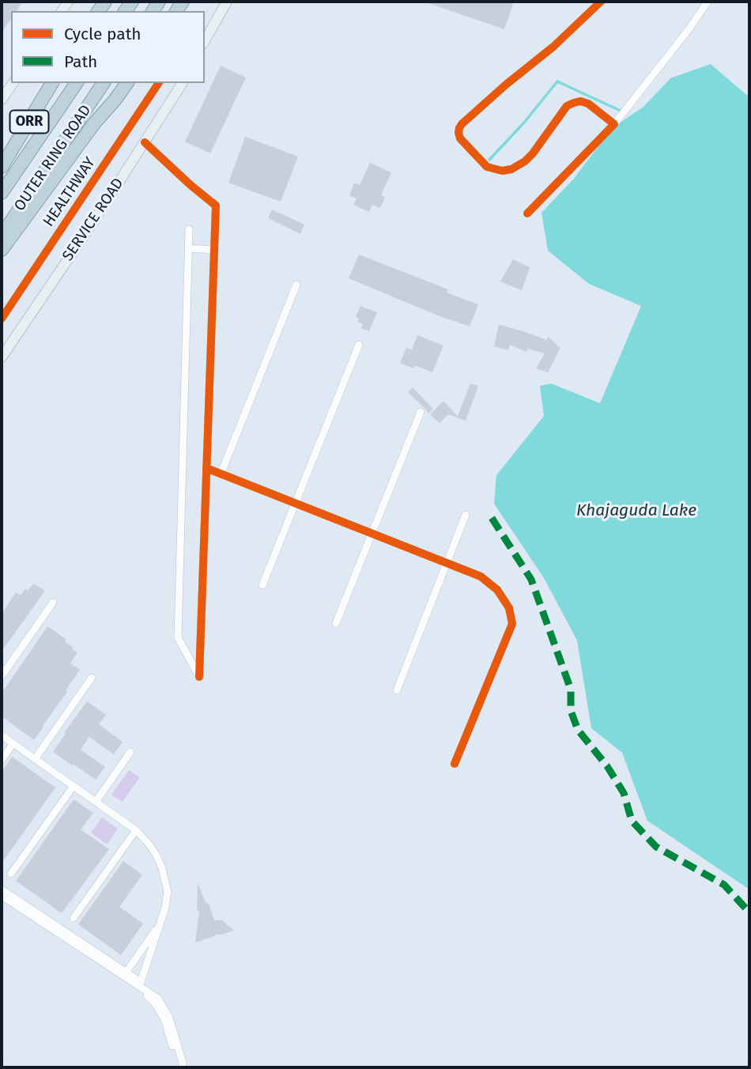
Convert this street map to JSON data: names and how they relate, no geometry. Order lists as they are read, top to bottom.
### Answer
{
  "streets": {
    "highway": ["ORR", "OUTER RING ROAD"],
    "main road": ["SERVICE ROAD"],
    "cycle path": ["HEALTHWAY"]
  },
  "water": ["Khajaguda Lake"],
  "legend": ["Cycle path", "Path"]
}
